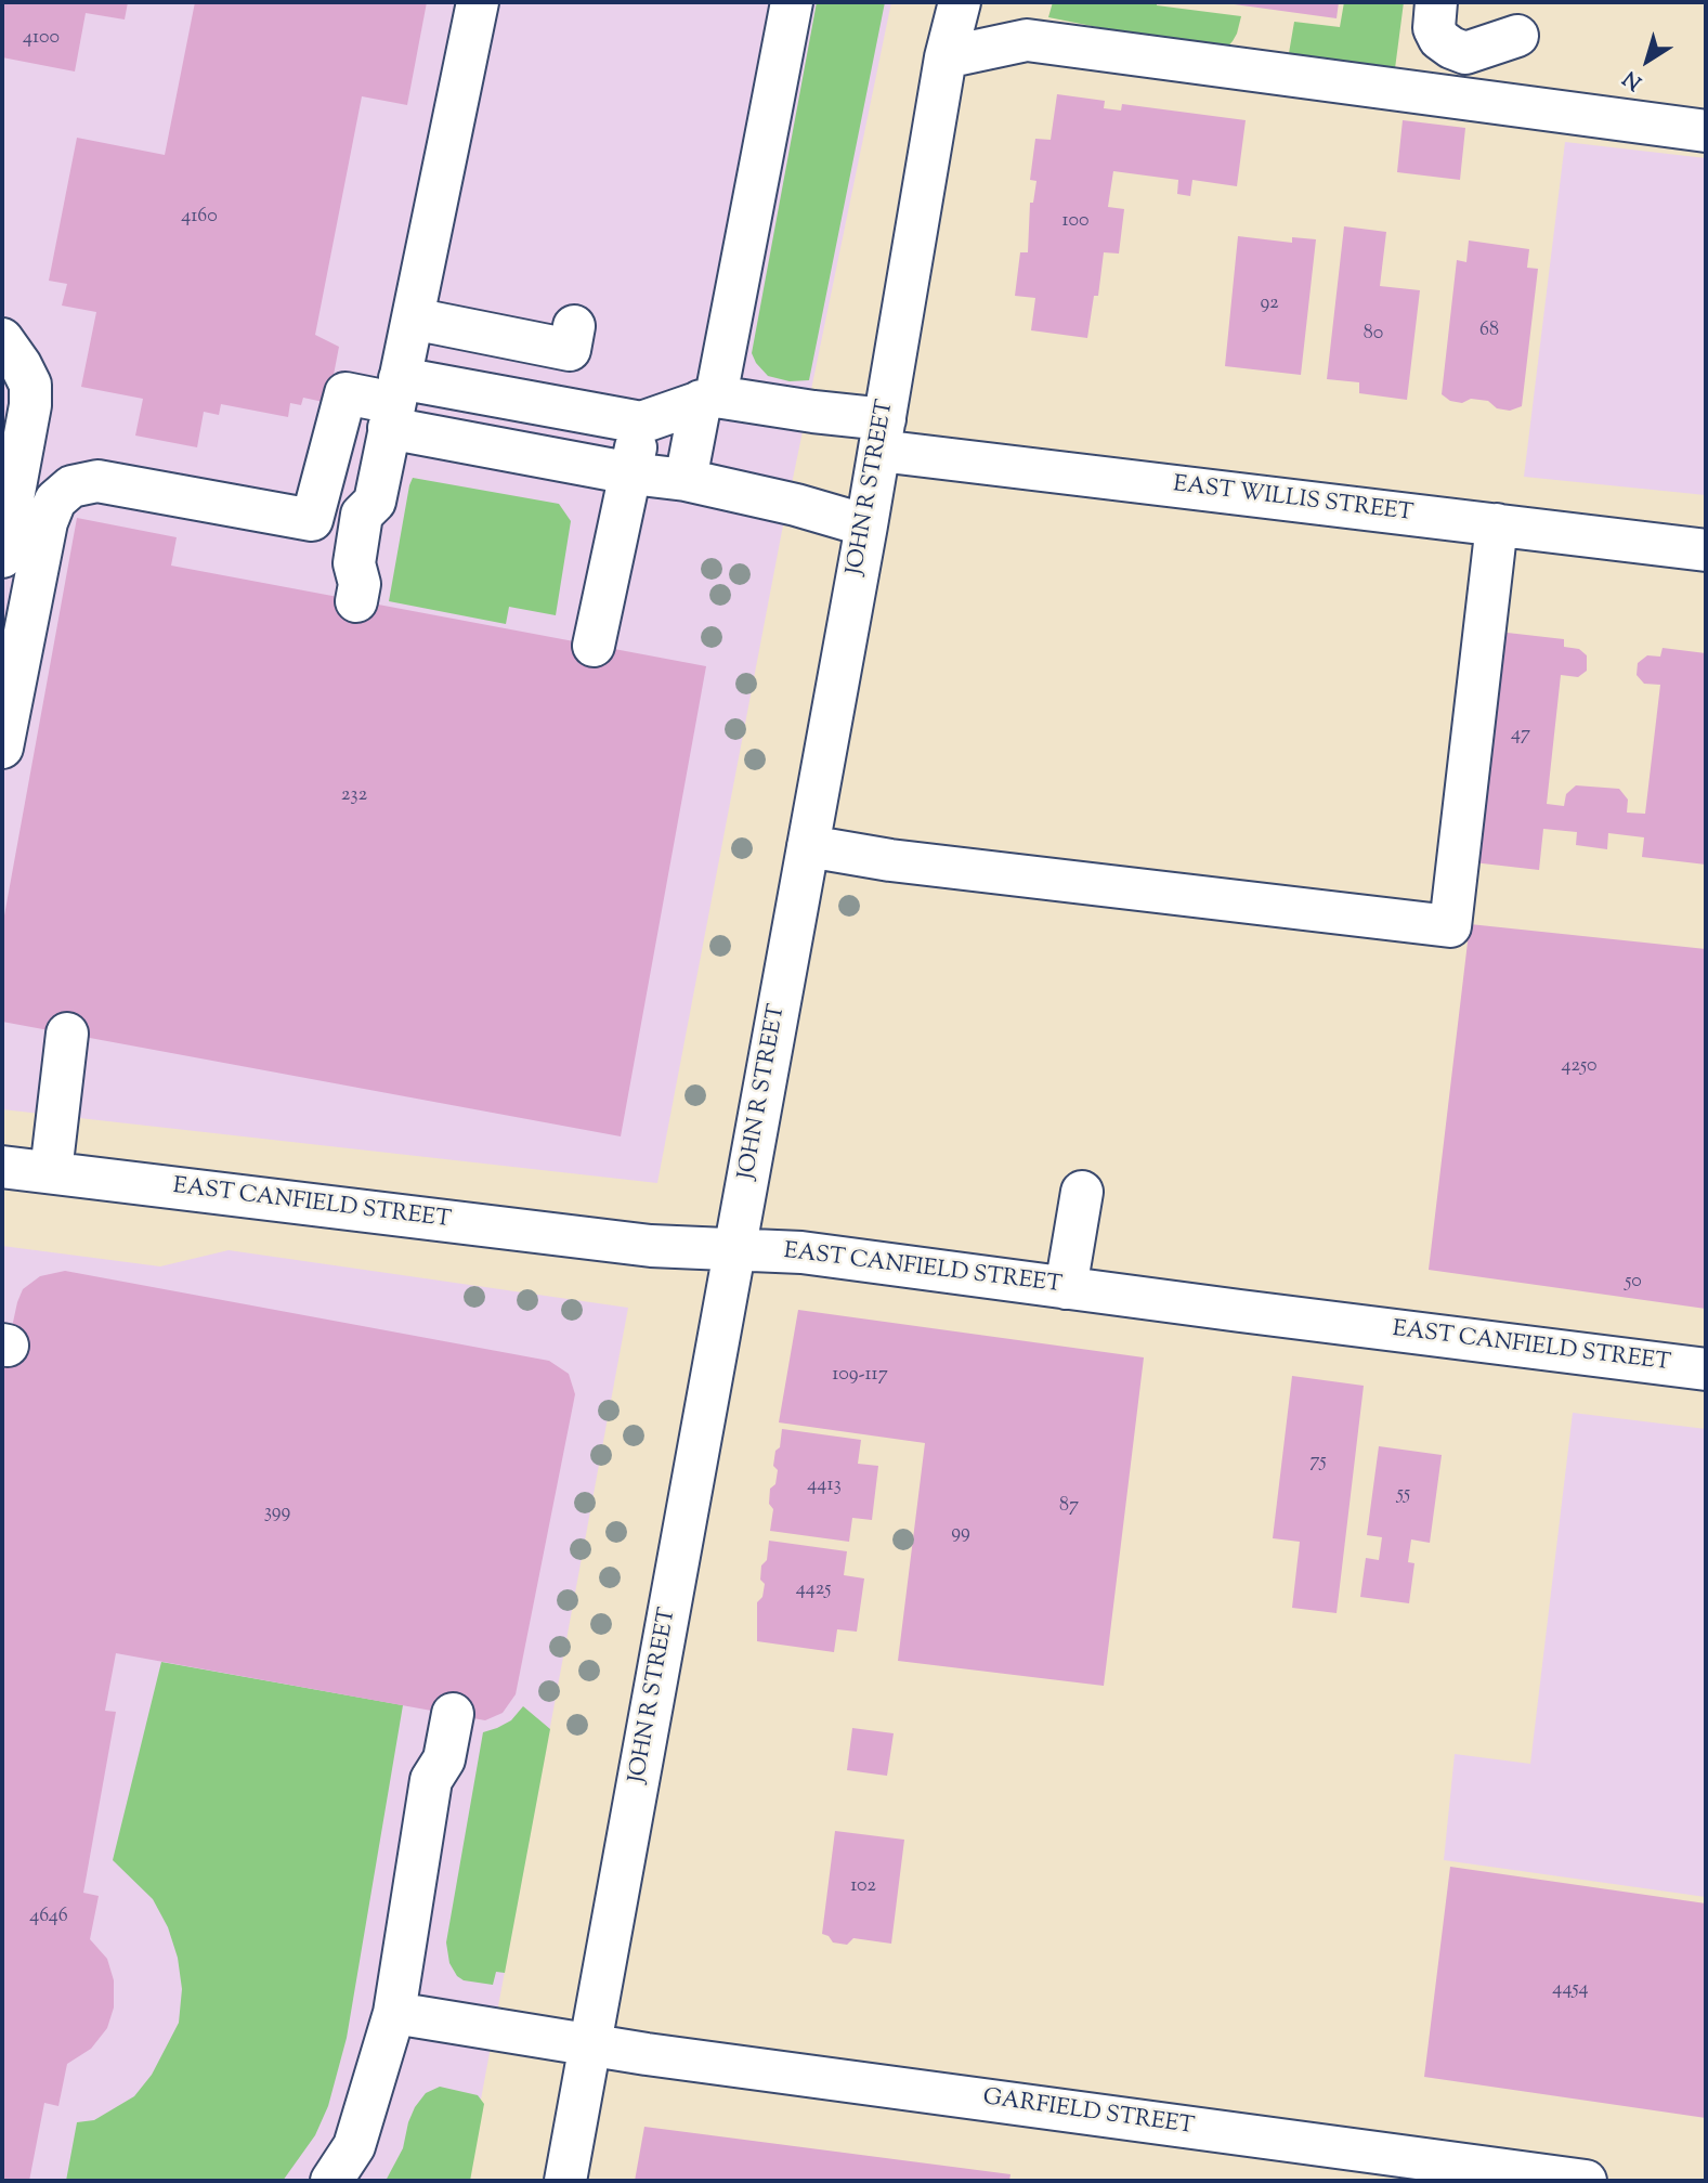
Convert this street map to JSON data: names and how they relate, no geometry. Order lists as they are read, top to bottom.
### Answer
{
  "streets": {
    "street": [
      "JOHN R STREET",
      "EAST WILLIS STREET",
      "EAST CANFIELD STREET",
      "GARFIELD STREET"
    ]
  },
  "crossings": [
    ["JOHN R STREET", "EAST WILLIS STREET"],
    ["JOHN R STREET", "EAST CANFIELD STREET"],
    ["JOHN R STREET", "GARFIELD STREET"]
  ],
  "house_numbers": [
    "4100",
    "4160",
    "100",
    "92",
    "68",
    "80",
    "47",
    "232",
    "4250",
    "50",
    "109-117",
    "75",
    "4413",
    "55",
    "87",
    "399",
    "99",
    "4425",
    "102",
    "4646",
    "4454"
  ],
  "north": "bottom left"
}
